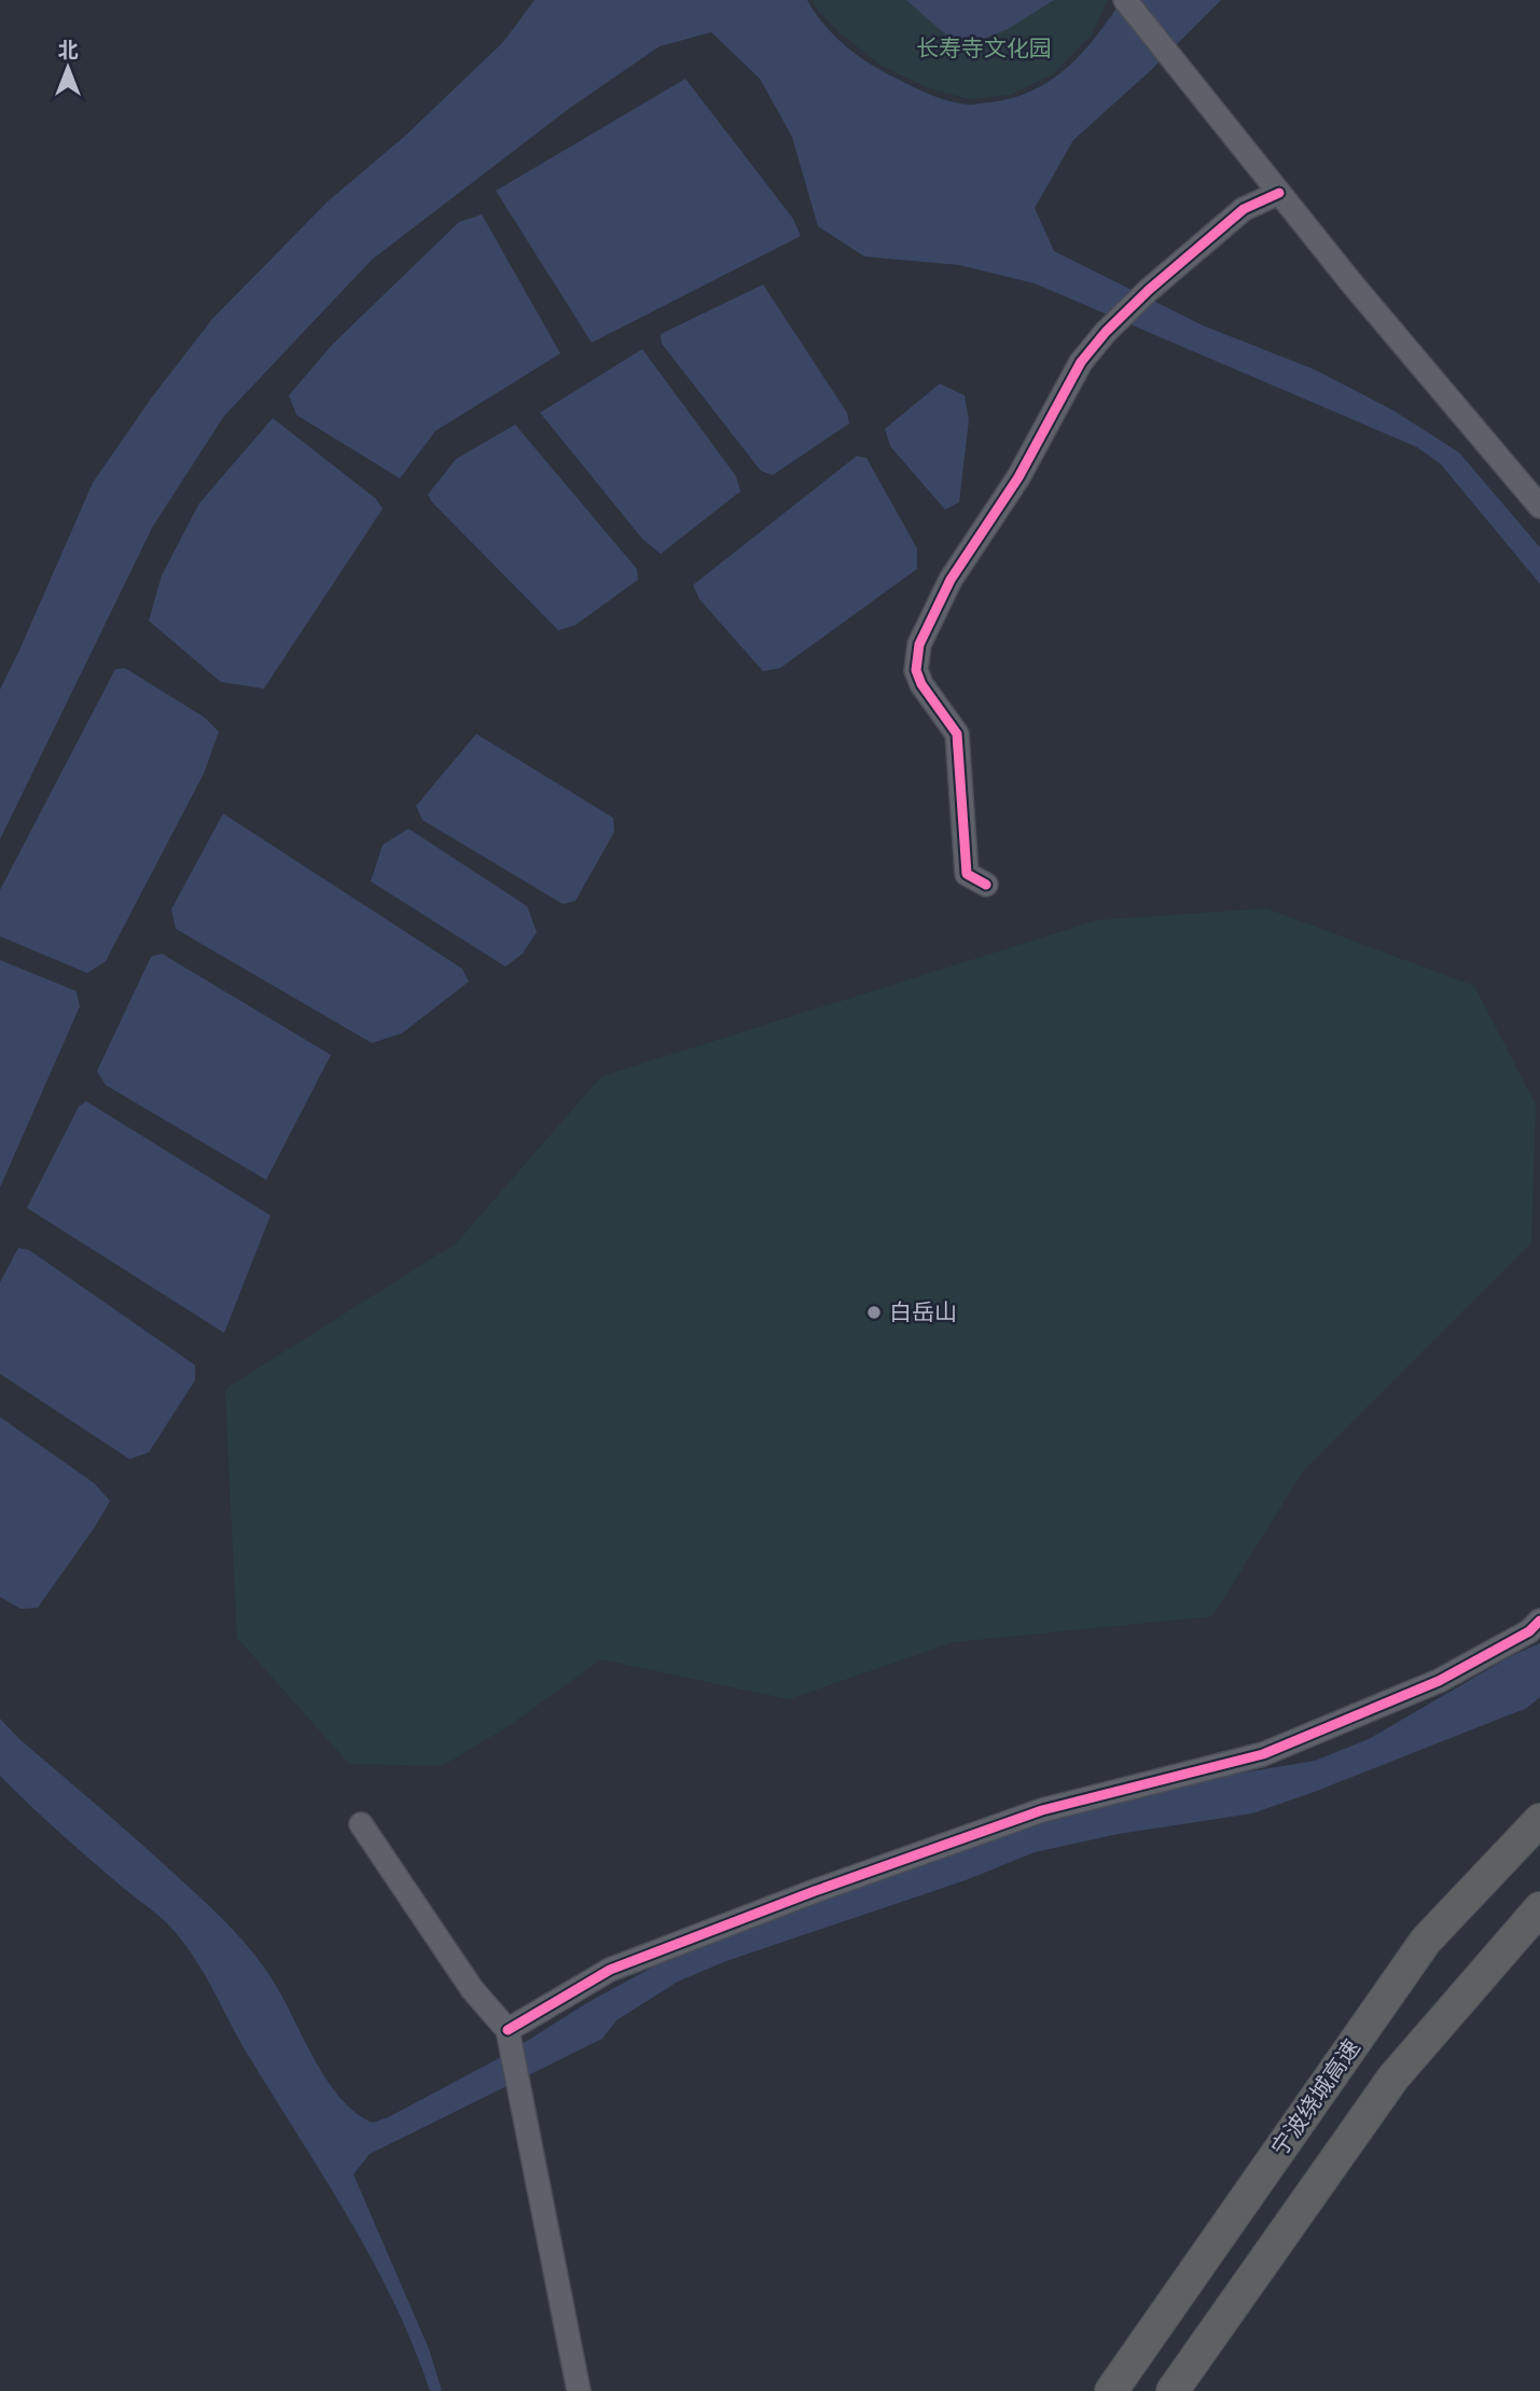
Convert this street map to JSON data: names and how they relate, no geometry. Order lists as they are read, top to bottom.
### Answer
{
  "streets": {
    "highway": ["宁波绕城高速"]
  },
  "parks": ["长寿寺文化园"],
  "places": ["白岳山"],
  "north": "top"
}
